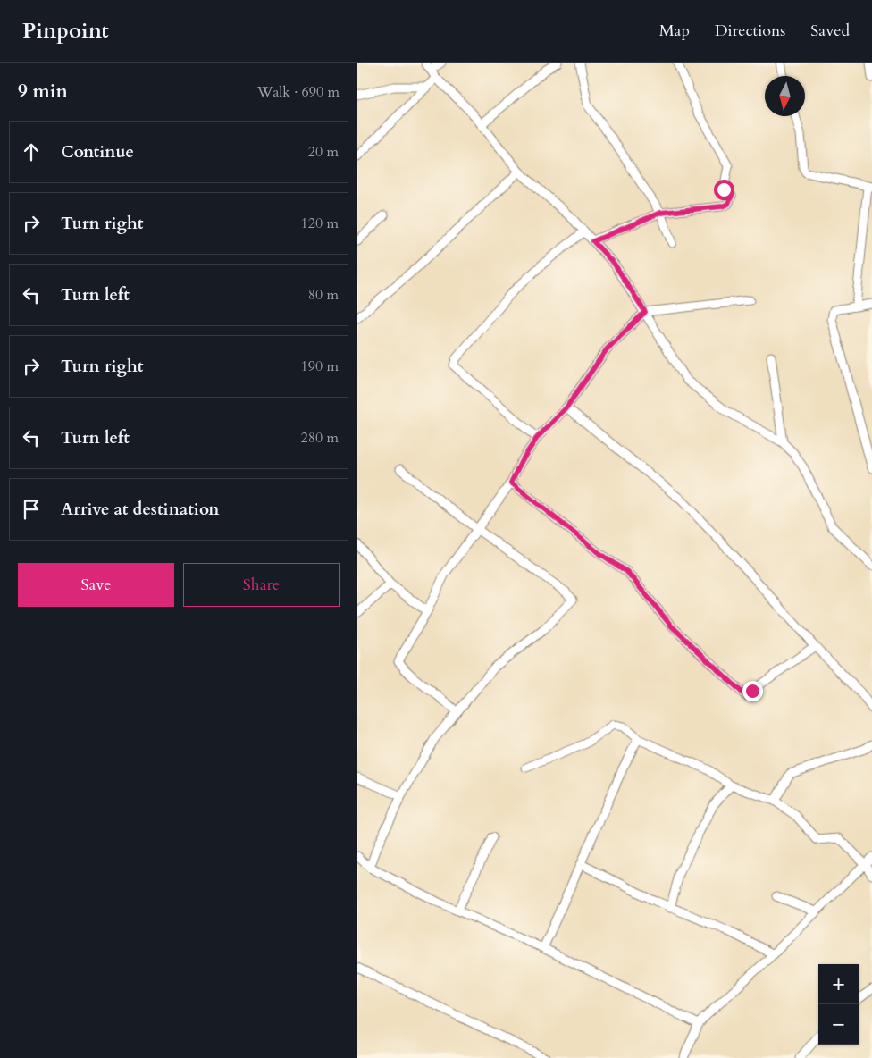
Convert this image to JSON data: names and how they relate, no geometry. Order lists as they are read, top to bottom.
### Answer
{
  "north": "bottom",
  "page": {
    "header": "Pinpoint",
    "nav": ["Map", "Directions", "Saved"],
    "heading": ["9 min", "Walk · 690 m"],
    "list": [
      ["Continue", "20 m"],
      ["Turn right", "120 m"],
      ["Turn left", "80 m"],
      ["Turn right", "190 m"],
      ["Turn left", "280 m"],
      "Arrive at destination"
    ],
    "buttons": ["Save", "Share"],
    "map_buttons": ["+", "−"]
  }
}
